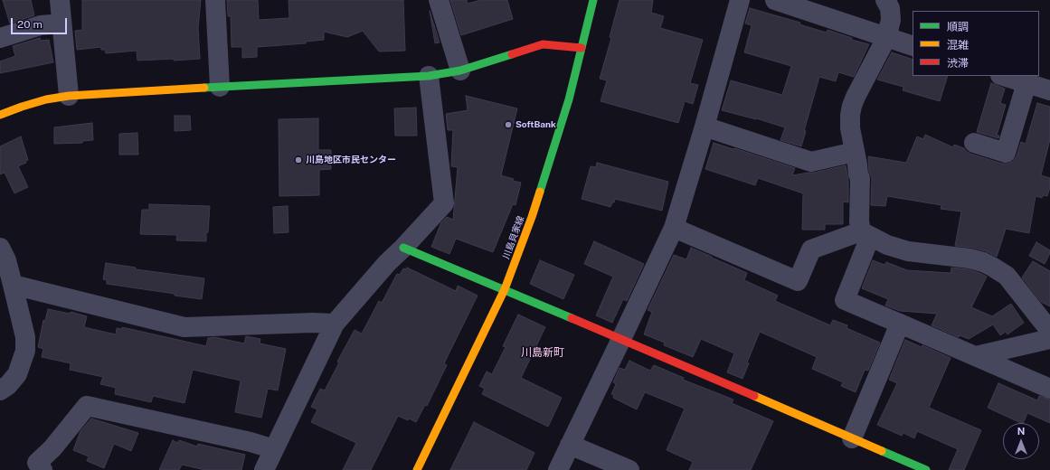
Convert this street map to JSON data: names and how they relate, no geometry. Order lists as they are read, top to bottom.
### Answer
{
  "streets": {
    "street": ["川島貝家線"]
  },
  "districts": ["川島新町"],
  "places": ["SoftBank", "川島地区市民センター"],
  "legend": ["順調", "混雑", "渋滞"],
  "scale_bar": "20 m",
  "north": "top"
}
